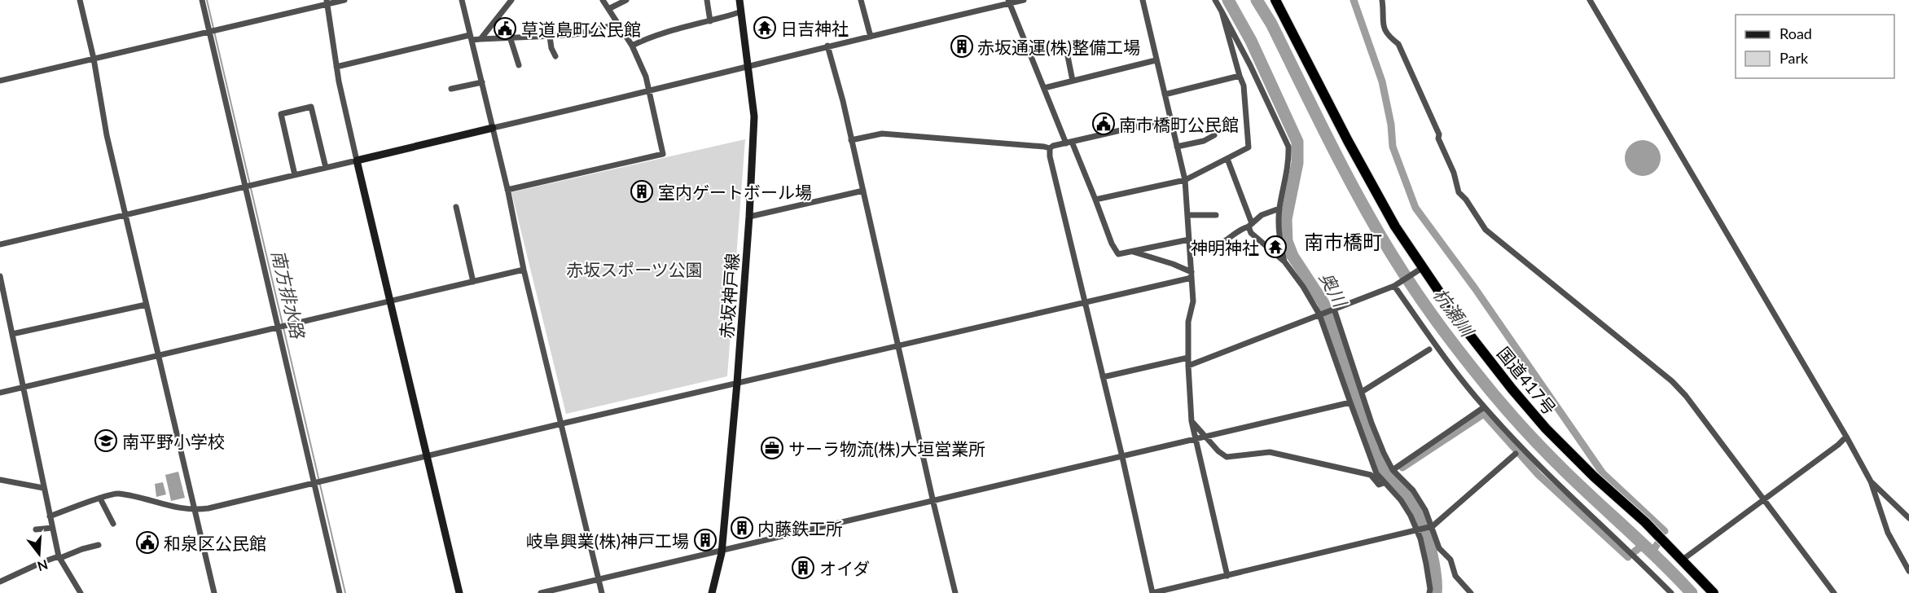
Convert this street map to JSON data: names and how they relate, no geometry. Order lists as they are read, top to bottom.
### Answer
{
  "streets": {
    "highway": ["国道417号"],
    "main road": ["赤坂神戸線"]
  },
  "districts": ["南市橋町"],
  "water": ["奥川", "南方排水路", "杭瀬川"],
  "parks": ["赤坂スポーツ公園"],
  "places": {
    "temple": ["日吉神社", "神明神社"],
    "public building": ["草道島町公民館", "南市橋町公民館", "和泉区公民館"],
    "building": [
      "赤坂通運(株)整備工場",
      "室内ゲートボール場",
      "内藤鉄工所",
      "岐阜興業(株)神戸工場",
      "オイダ"
    ],
    "school or university": ["南平野小学校"],
    "office": ["サーラ物流(株)大垣営業所"]
  },
  "legend": ["Road", "Park"],
  "north": "bottom"
}
